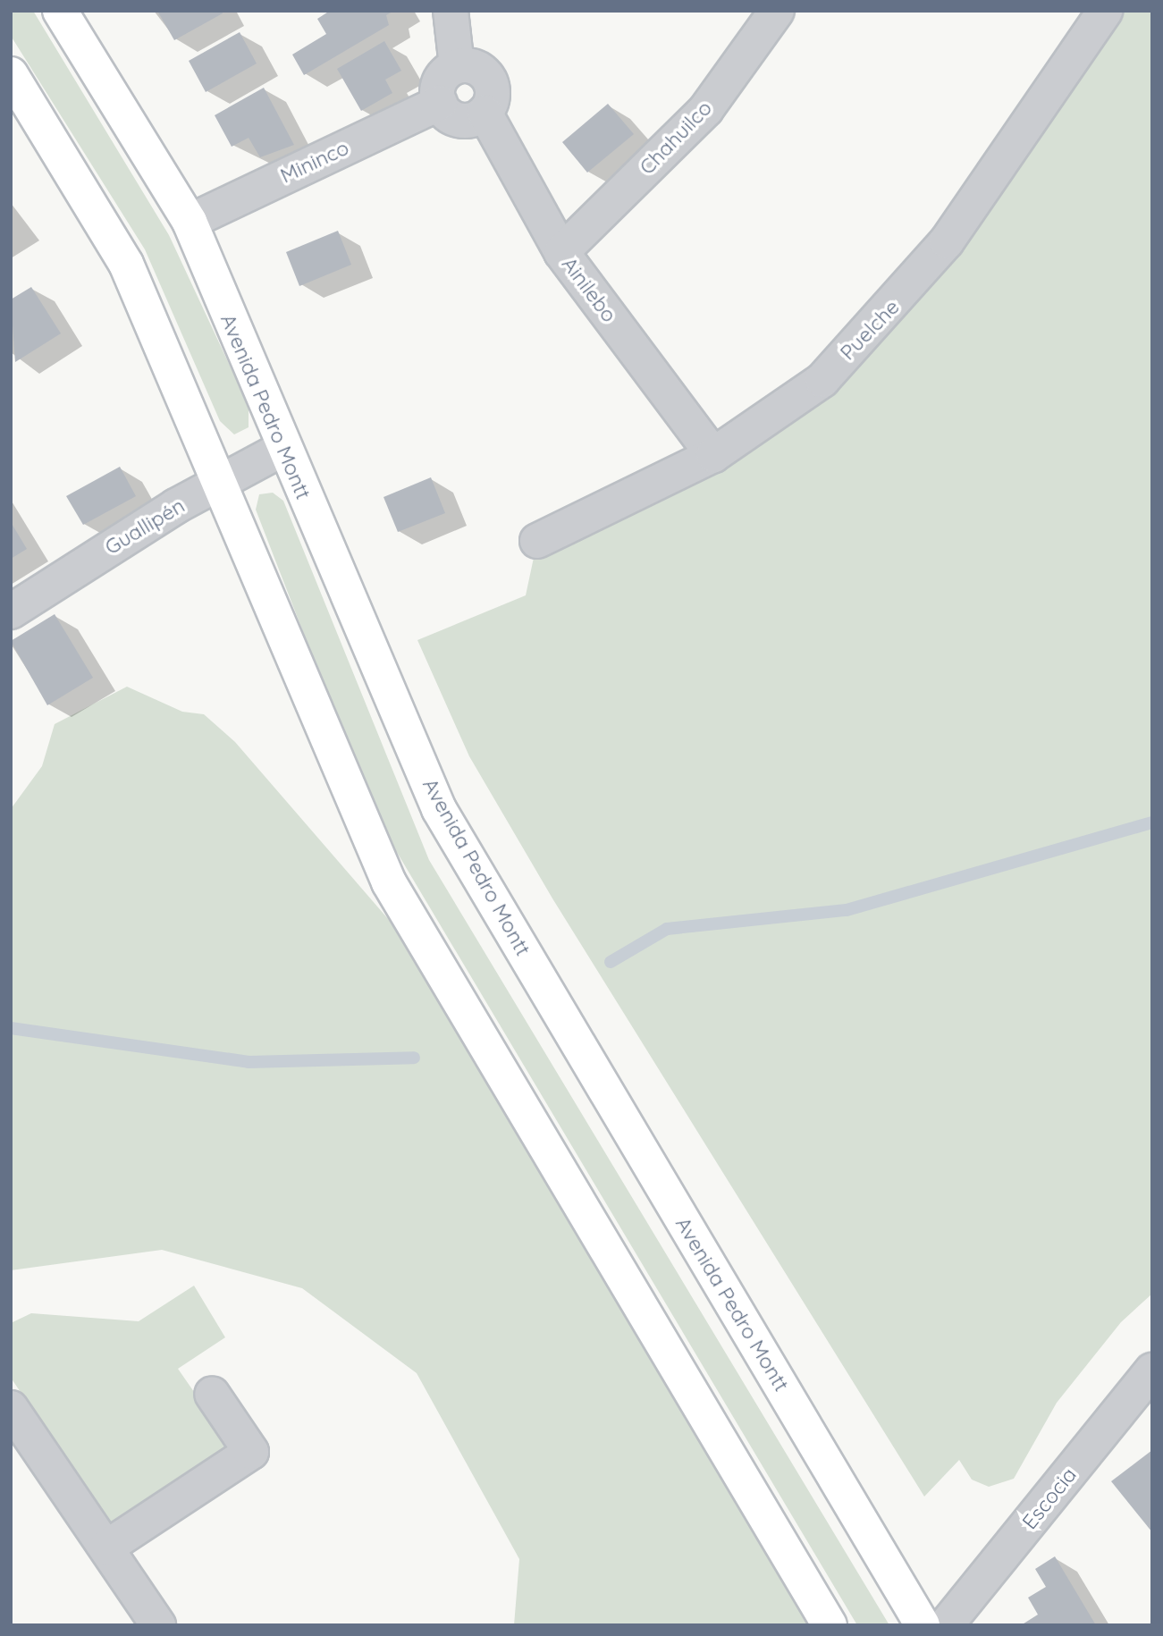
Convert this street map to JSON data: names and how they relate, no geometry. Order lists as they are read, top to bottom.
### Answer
{
  "streets": {
    "main road": ["Avenida Pedro Montt"],
    "street": [
      "Chahuilco",
      "Mininco",
      "Ainilebo",
      "Puelche",
      "Guallipén",
      "Escocia"
    ]
  },
  "crossings": [
    ["Chahuilco", "Ainilebo"],
    ["Mininco", "Ainilebo"],
    ["Mininco", "Avenida Pedro Montt"],
    ["Ainilebo", "Puelche"],
    ["Avenida Pedro Montt", "Guallipén"]
  ]
}
